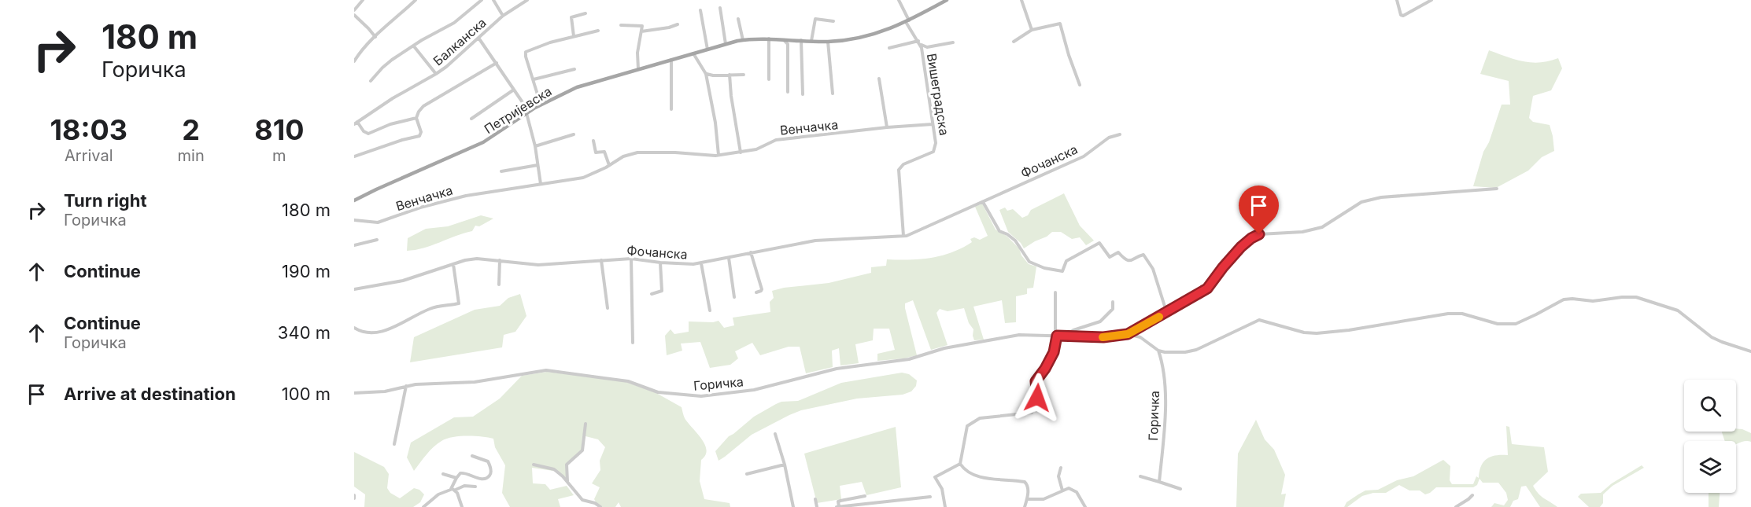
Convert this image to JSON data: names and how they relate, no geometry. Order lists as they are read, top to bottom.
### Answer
{
  "streets": {
    "main road": ["Петријевска"],
    "street": [
      "Балканска",
      "Вишеградска",
      "Венчачка",
      "Фочанска",
      "Горичка"
    ]
  },
  "crossings": [
    ["Вишеградска", "Петријевска"],
    ["Вишеградска", "Венчачка"],
    ["Вишеградска", "Фочанска"]
  ],
  "page": {
    "turn": ["180 m", "Горичка"],
    "eta": [
      "18:03",
      "Arrival",
      "2",
      "min",
      "810",
      "m"
    ],
    "list": [
      {
        "name": "Turn right",
        "note": "Горичка",
        "value": "180 m"
      },
      {
        "name": "Continue",
        "value": "190 m"
      },
      {
        "name": "Continue",
        "note": "Горичка",
        "value": "340 m"
      },
      {
        "name": "Arrive at destination",
        "value": "100 m"
      }
    ]
  }
}
